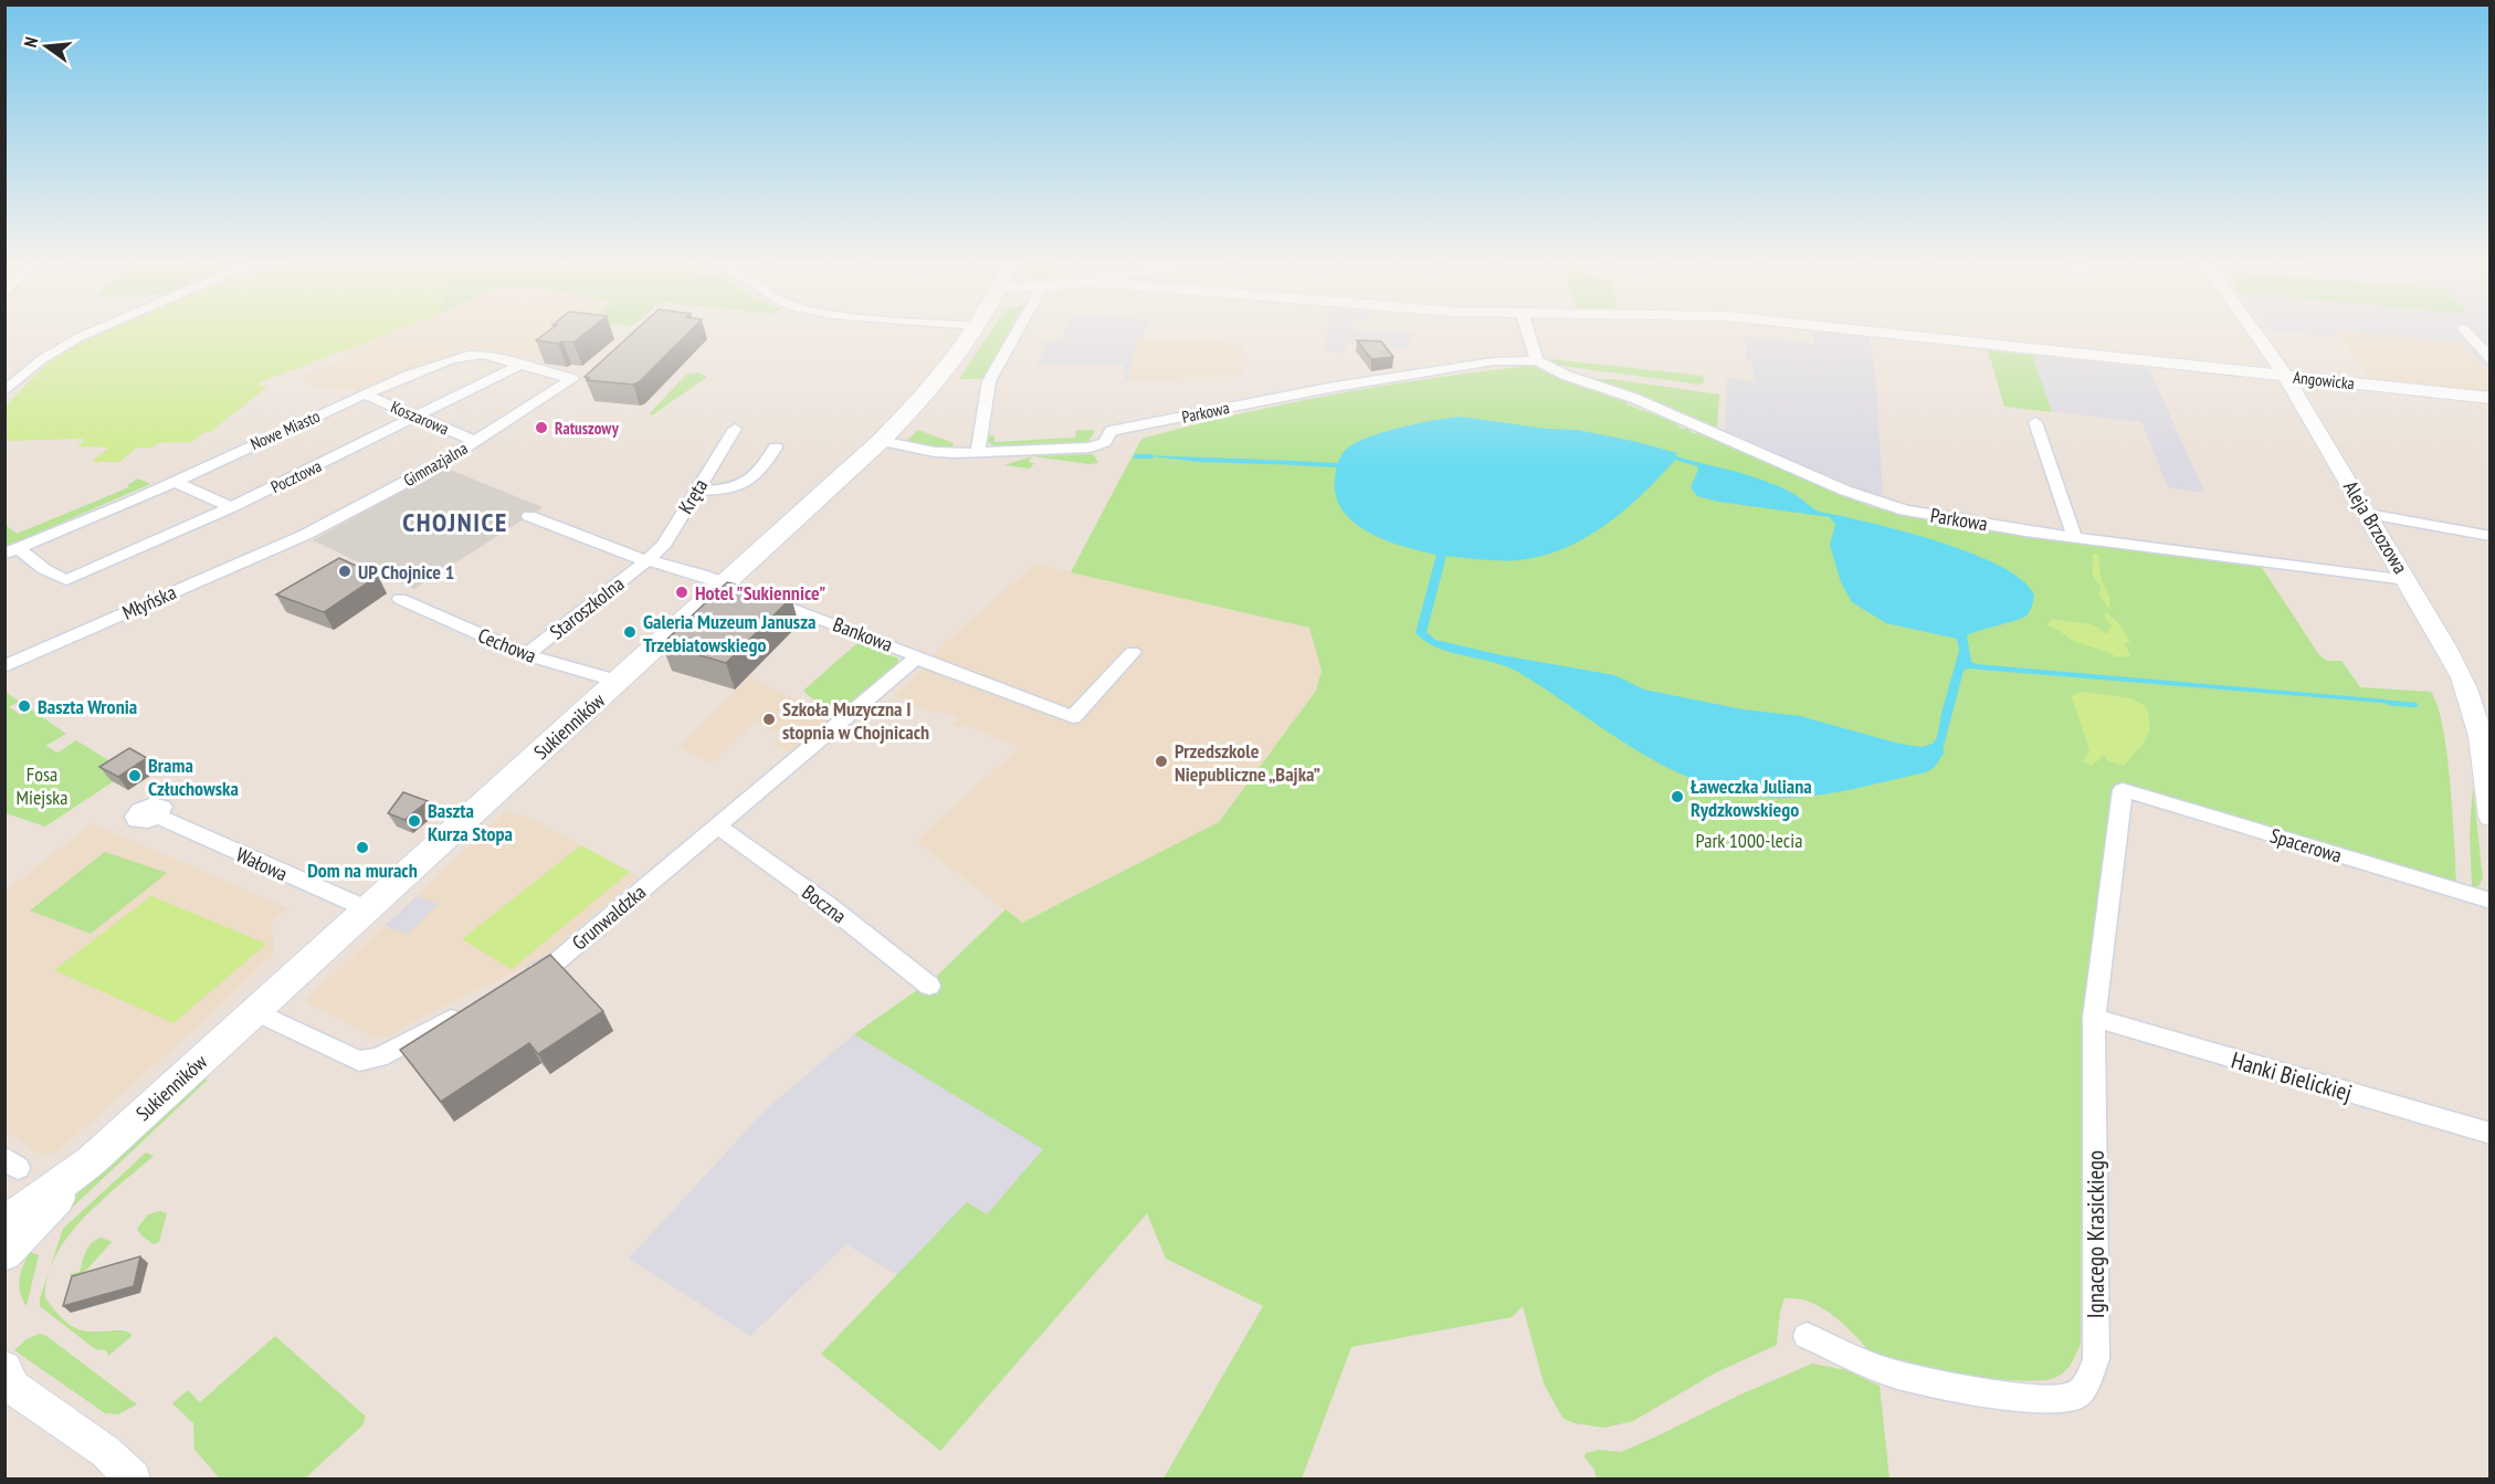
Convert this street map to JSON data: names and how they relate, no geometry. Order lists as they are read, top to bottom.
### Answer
{
  "streets": {
    "main road": ["Sukienników"],
    "street": [
      "Angowicka",
      "Parkowa",
      "Koszarowa",
      "Nowe Miasto",
      "Gimnazjalna",
      "Pocztowa",
      "Kręta",
      "Aleja Brzozowa",
      "Młyńska",
      "Staroszkolna",
      "Bankowa",
      "Cechowa",
      "Spacerowa",
      "Wałowa",
      "Boczna",
      "Grunwaldzka",
      "Hanki Bielickiej",
      "Ignacego Krasickiego"
    ]
  },
  "crossings": [
    ["Angowicka", "Aleja Brzozowa"],
    ["Parkowa", "Aleja Brzozowa"],
    ["Parkowa", "Sukienników"],
    ["Koszarowa", "Nowe Miasto"],
    ["Koszarowa", "Gimnazjalna"],
    ["Koszarowa", "Pocztowa"],
    ["Nowe Miasto", "Gimnazjalna"],
    ["Nowe Miasto", "Pocztowa"],
    ["Gimnazjalna", "Młyńska"],
    ["Kręta", "Staroszkolna"],
    ["Kręta", "Bankowa"],
    ["Staroszkolna", "Bankowa"],
    ["Staroszkolna", "Cechowa"],
    ["Bankowa", "Sukienników"],
    ["Bankowa", "Grunwaldzka"],
    ["Cechowa", "Sukienników"],
    ["Sukienników", "Wałowa"],
    ["Spacerowa", "Ignacego Krasickiego"],
    ["Boczna", "Grunwaldzka"],
    ["Hanki Bielickiej", "Ignacego Krasickiego"]
  ],
  "districts": ["CHOJNICE"],
  "parks": ["Fosa Miejska", "Park 1000-lecia"],
  "places": [
    "Ratuszowy",
    "UP Chojnice 1",
    "Hotel \"Sukiennice\"",
    "Galeria Muzeum Janusza Trzebiatowskiego",
    "Baszta Wronia",
    "Szkoła Muzyczna I stopnia w Chojnicach",
    "Przedszkole Niepubliczne „Bajka”",
    "Brama Człuchowska",
    "Ławeczka Juliana Rydzkowskiego",
    "Baszta Kurza Stopa",
    "Dom na murach"
  ],
  "north": "left"
}
